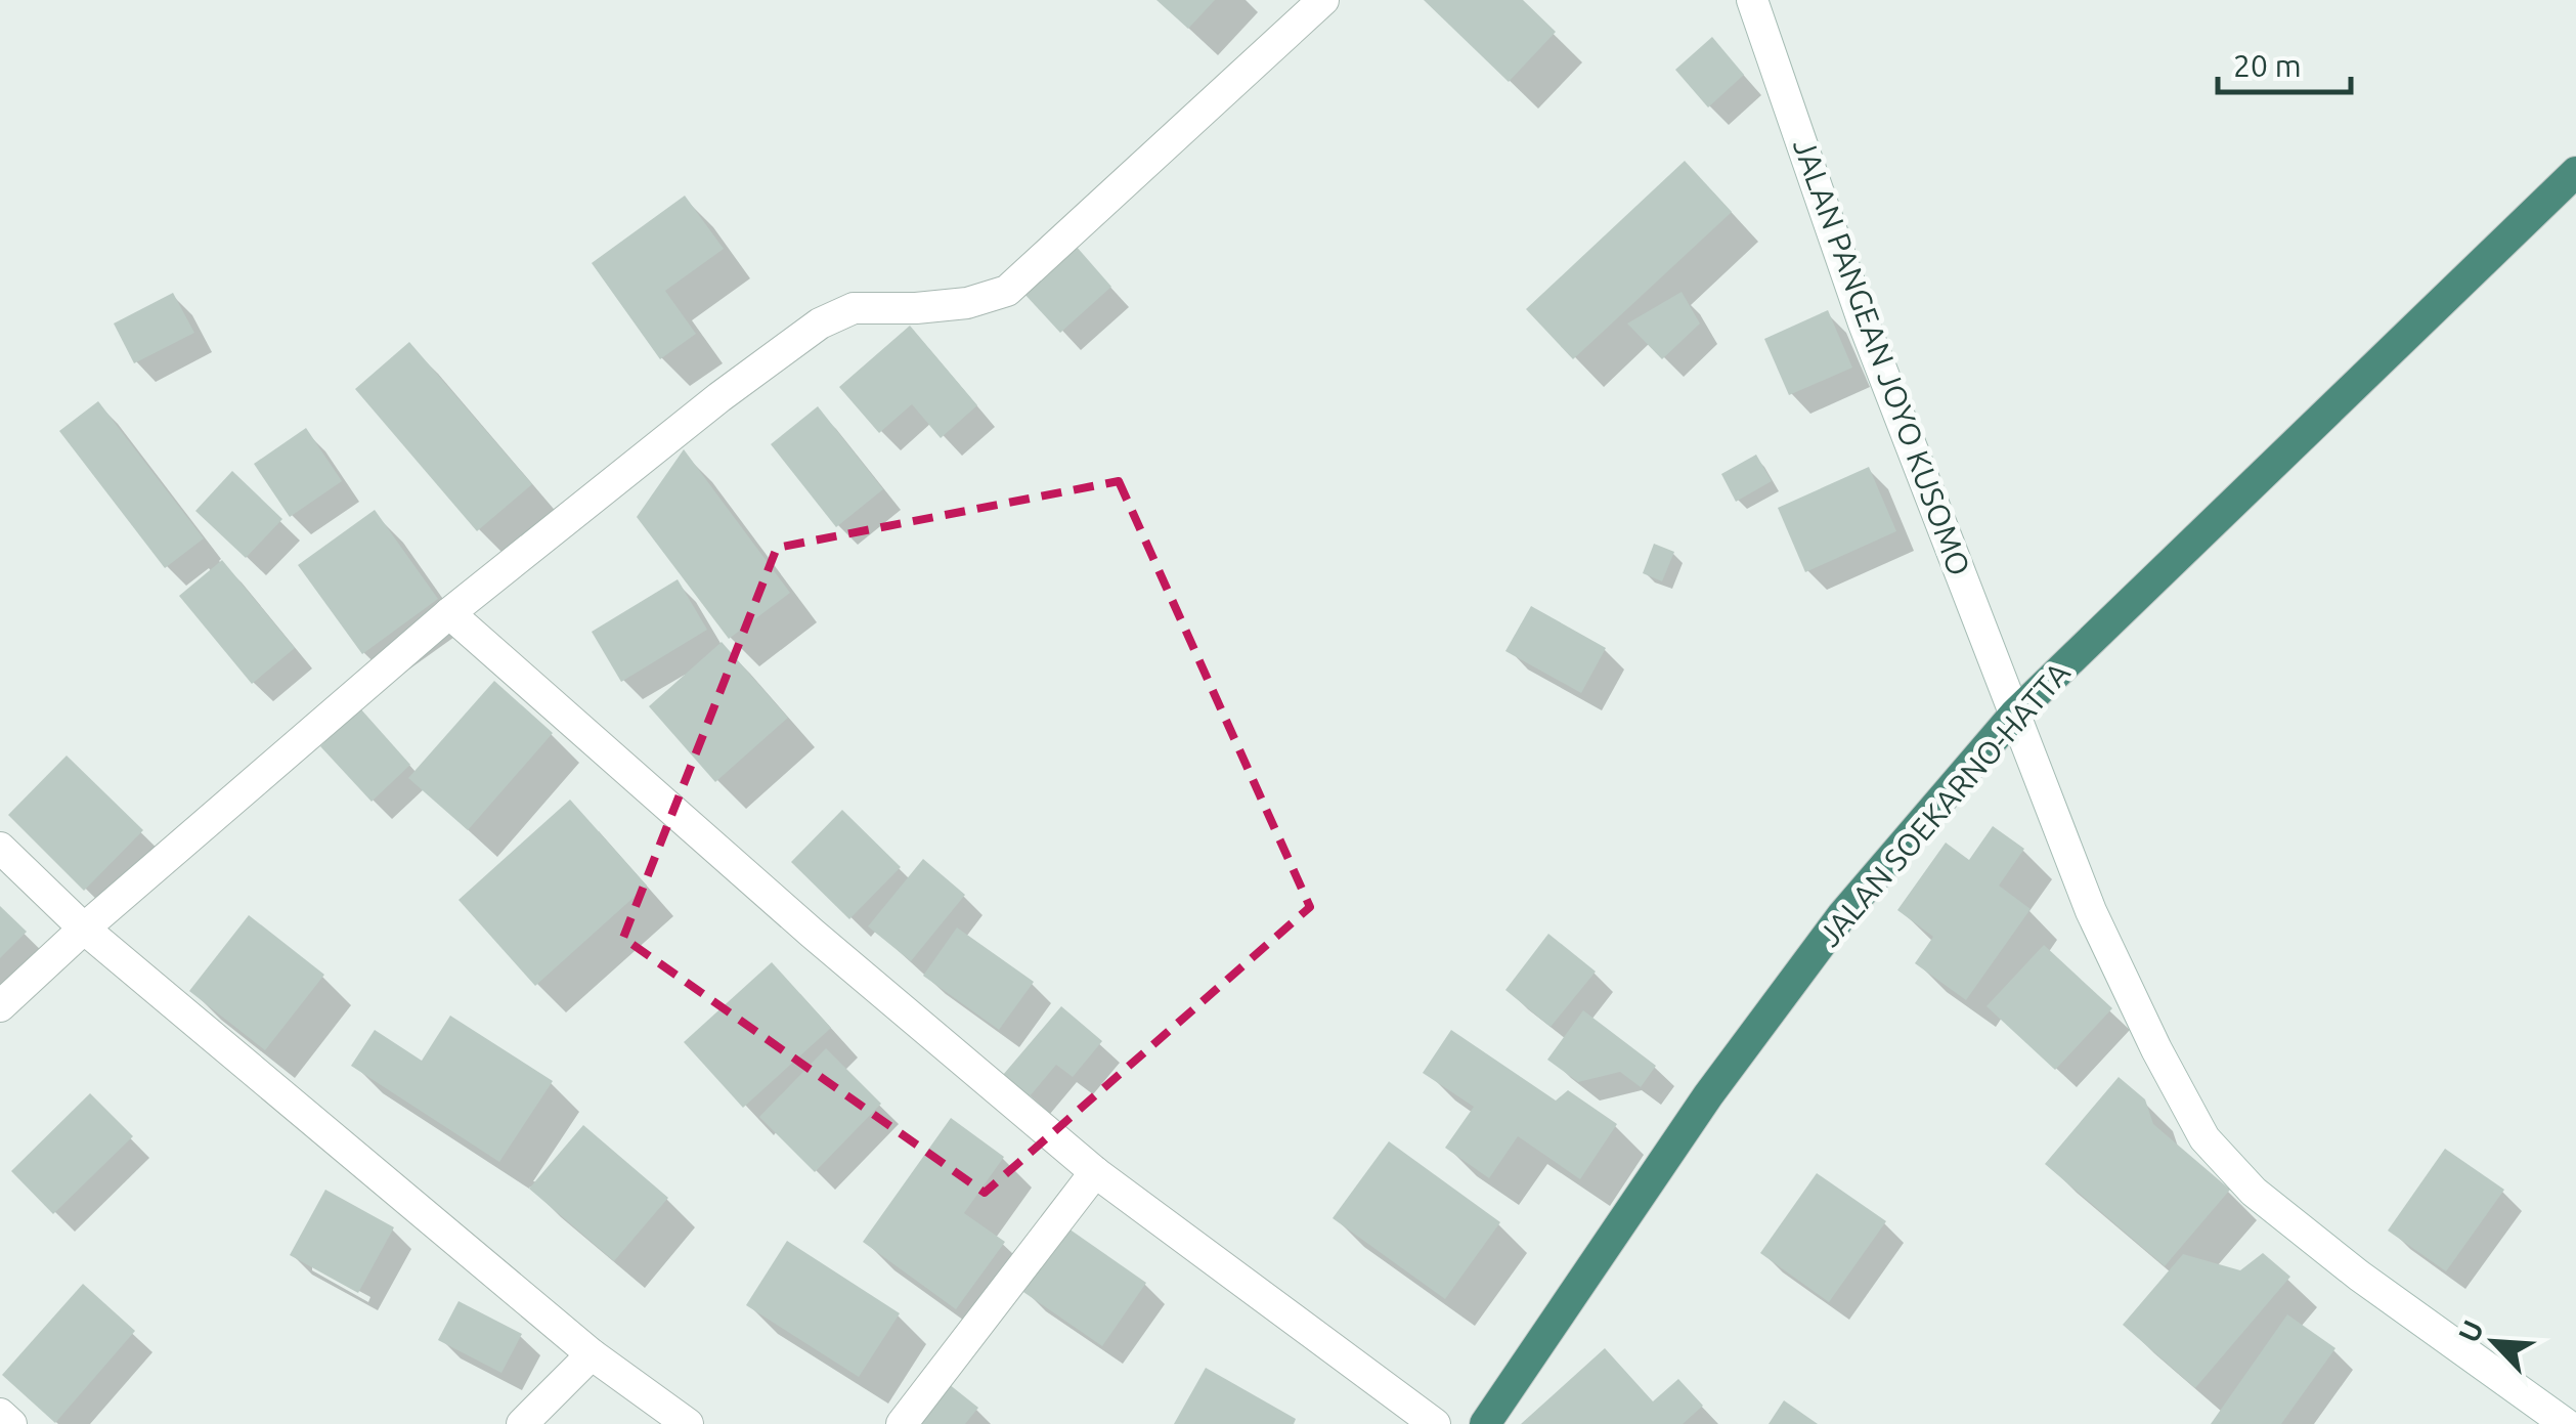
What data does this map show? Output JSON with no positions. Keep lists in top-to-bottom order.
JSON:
{
  "streets": {
    "highway": ["JALAN SOEKARNO-HATTA"],
    "street": ["JALAN PANGEAN JOYO KUSOMO"]
  },
  "crossings": [
    ["JALAN PANGEAN JOYO KUSOMO", "JALAN SOEKARNO-HATTA"]
  ],
  "scale_bar": "20 m",
  "north": "top left"
}
